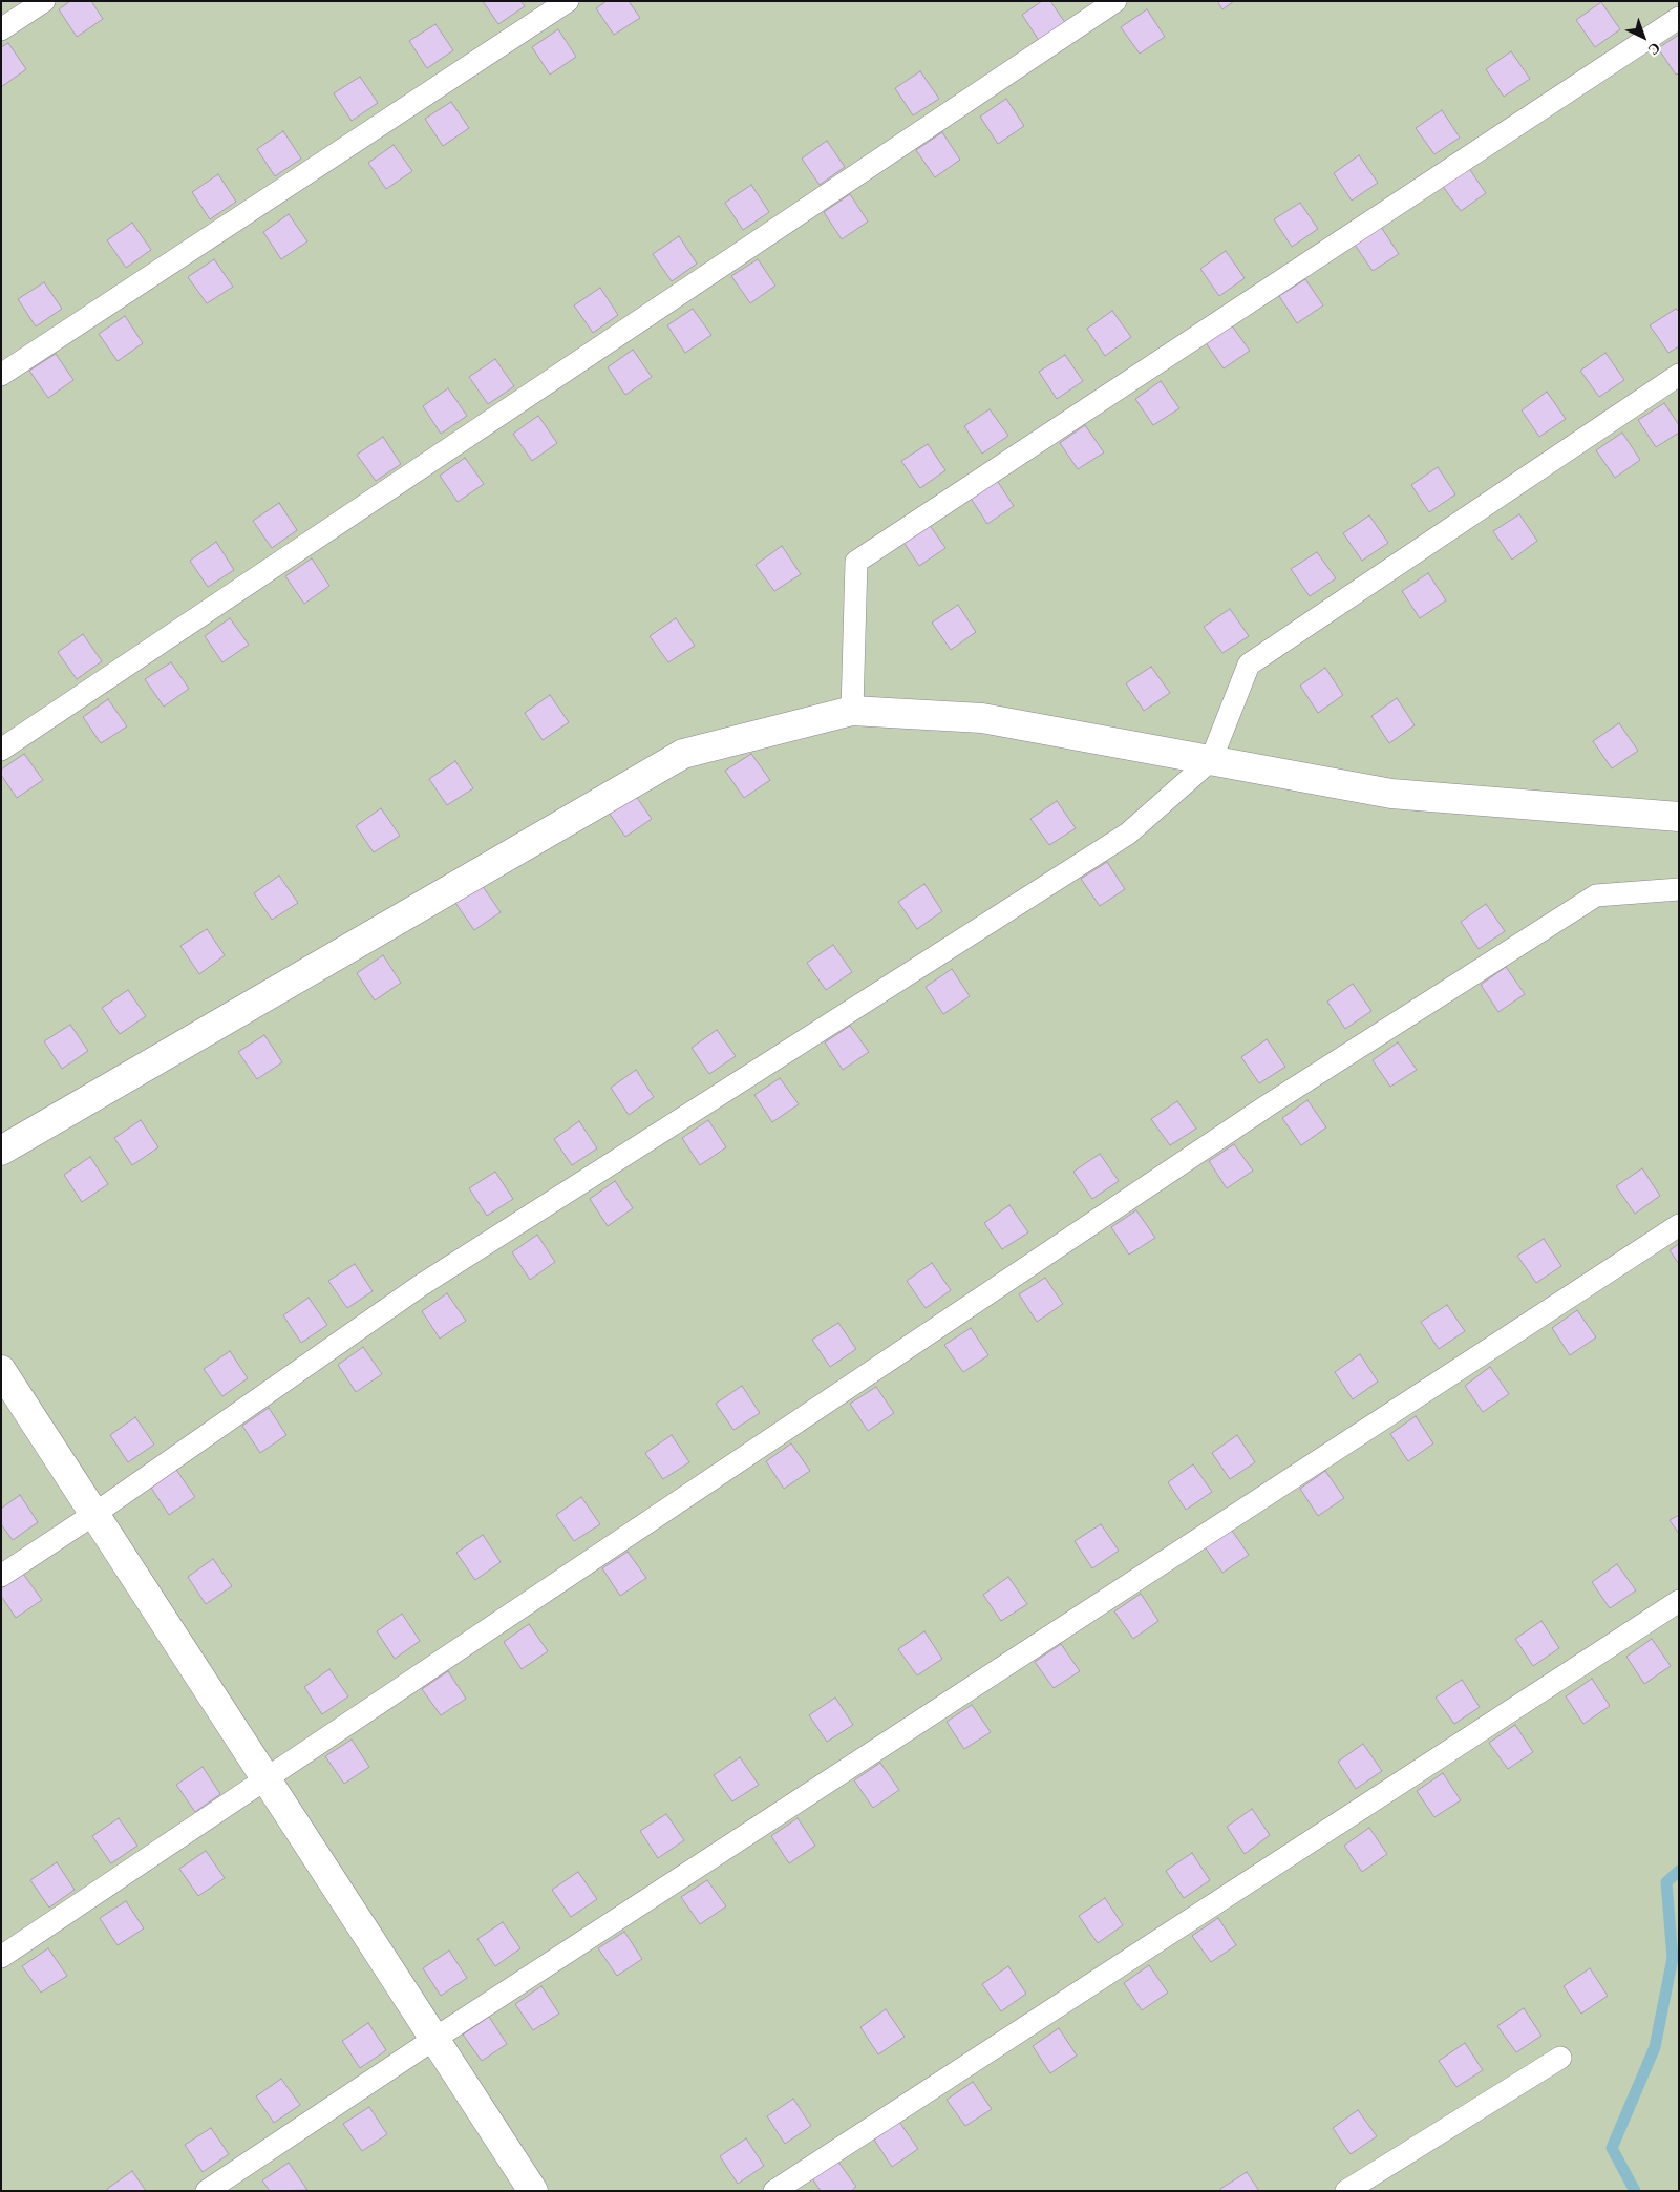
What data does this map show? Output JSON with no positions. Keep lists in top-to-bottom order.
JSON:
{
  "north": "bottom right"
}
